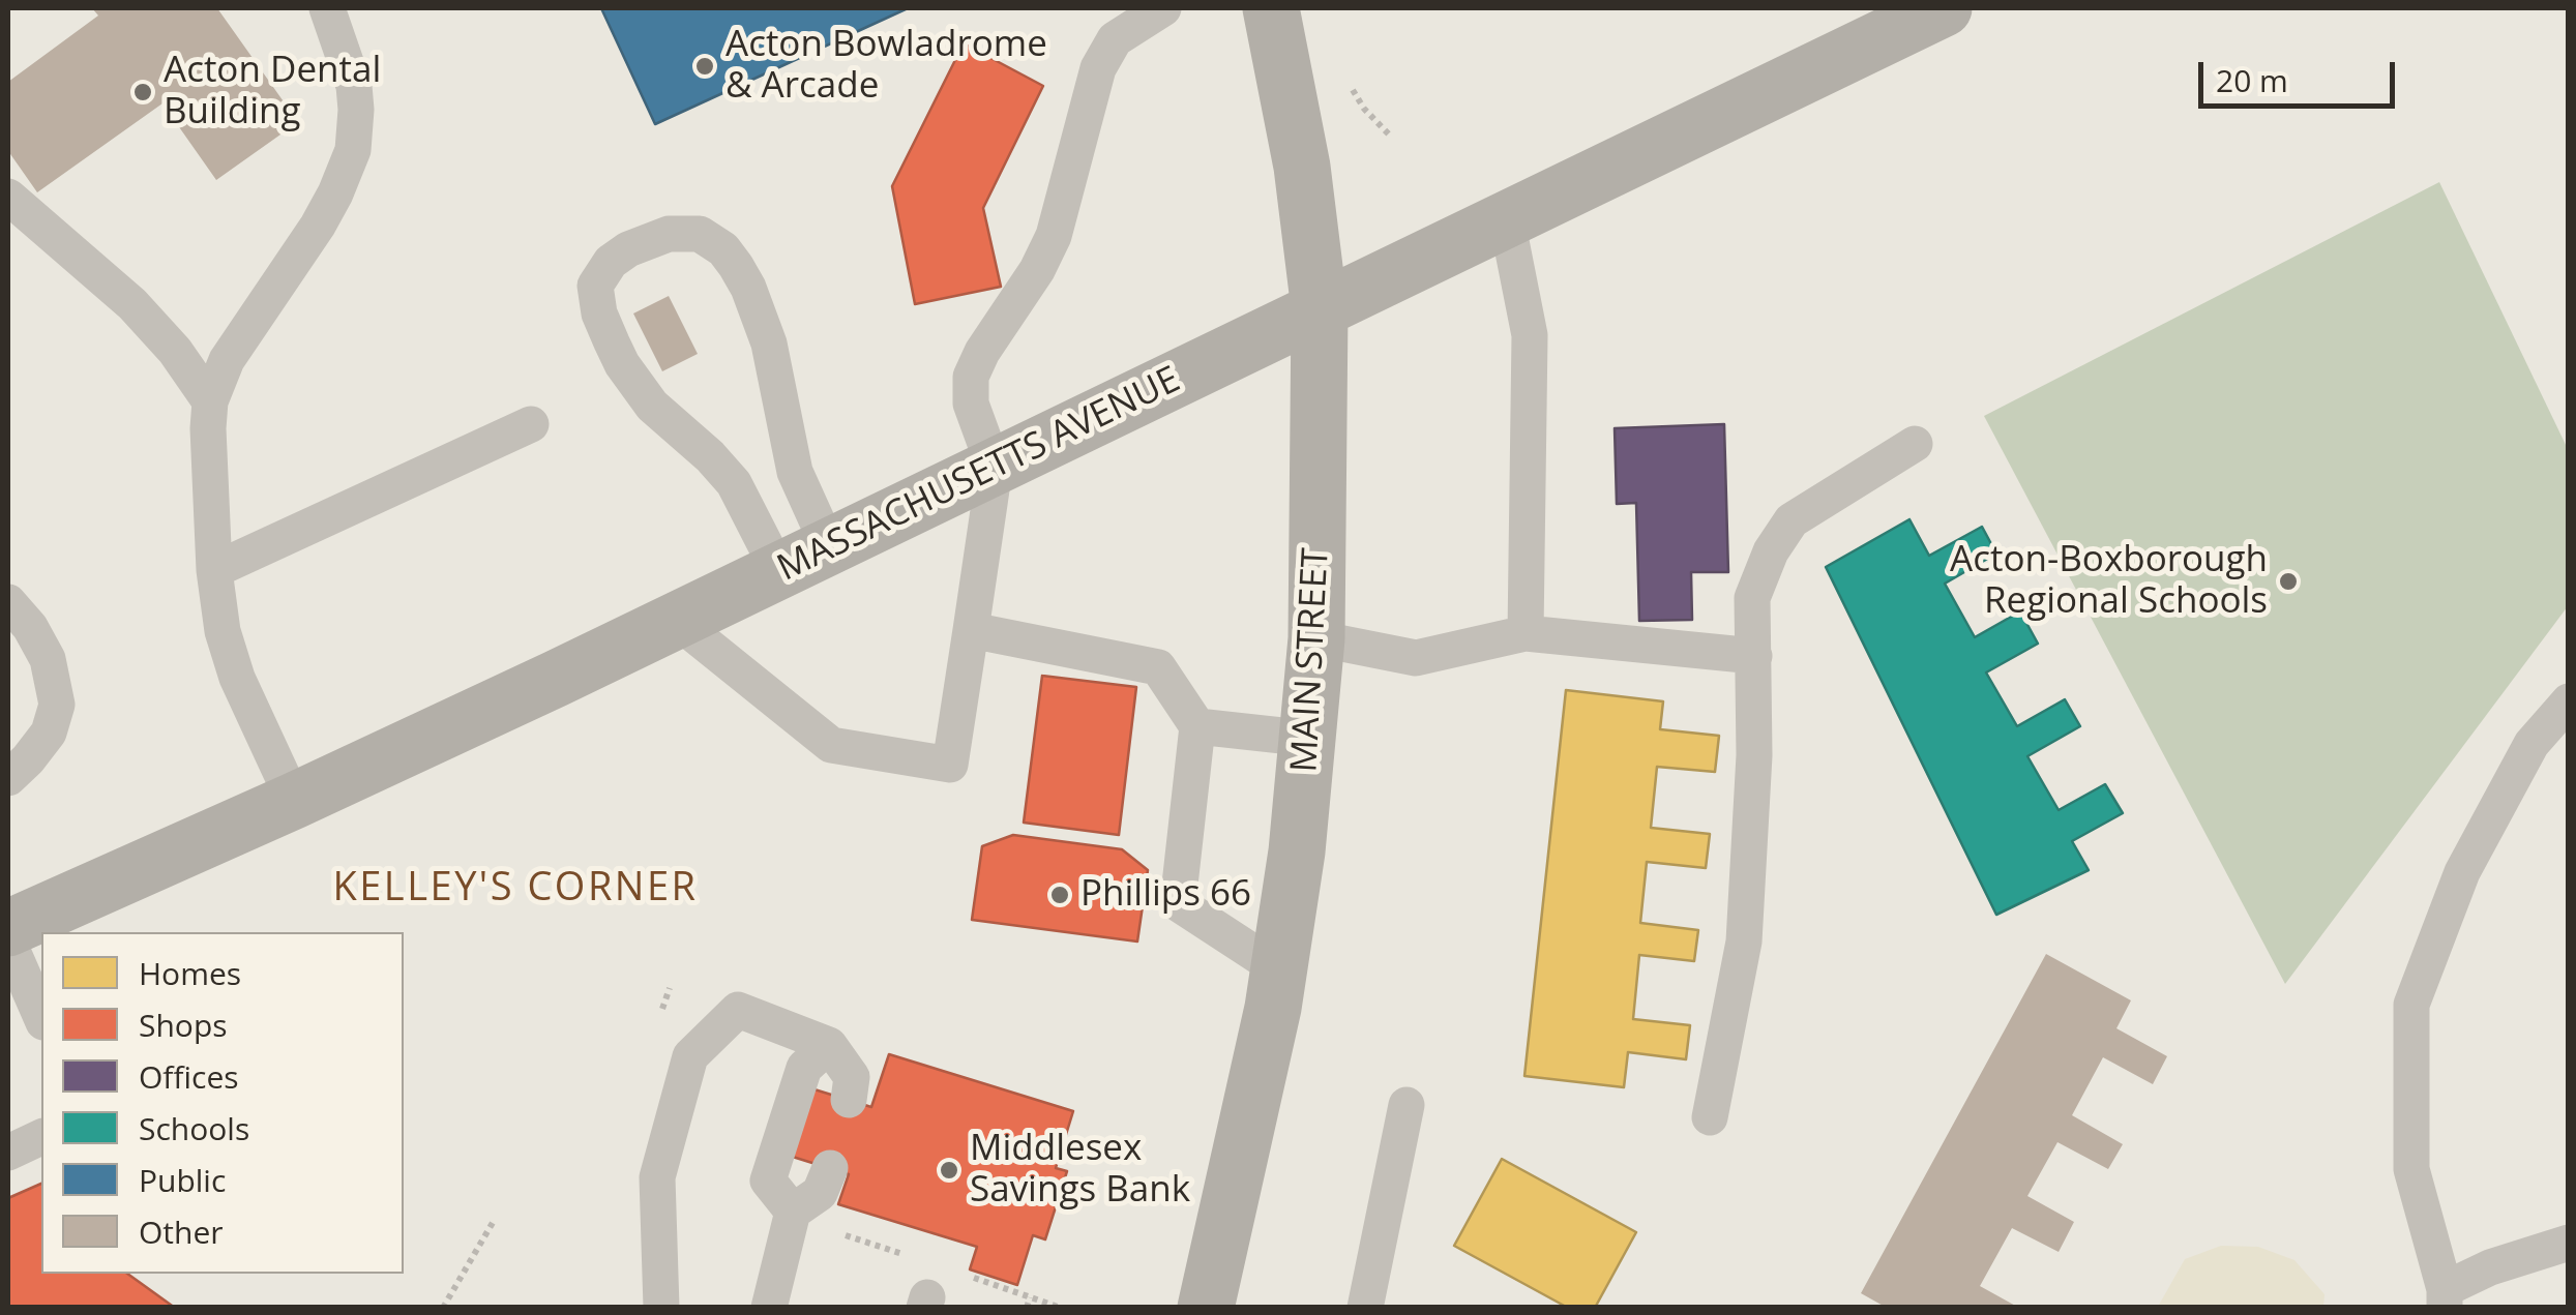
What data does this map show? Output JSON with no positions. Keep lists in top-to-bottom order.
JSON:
{
  "streets": {
    "main road": ["MASSACHUSETTS AVENUE", "MAIN STREET"]
  },
  "crossings": [
    ["MASSACHUSETTS AVENUE", "MAIN STREET"]
  ],
  "districts": ["KELLEY'S CORNER"],
  "places": [
    "Acton Bowladrome & Arcade",
    "Acton Dental Building",
    "Acton-Boxborough Regional Schools",
    "Phillips 66",
    "Middlesex Savings Bank"
  ],
  "legend": [
    "Homes",
    "Shops",
    "Offices",
    "Schools",
    "Public",
    "Other"
  ],
  "scale_bar": "20 m"
}
